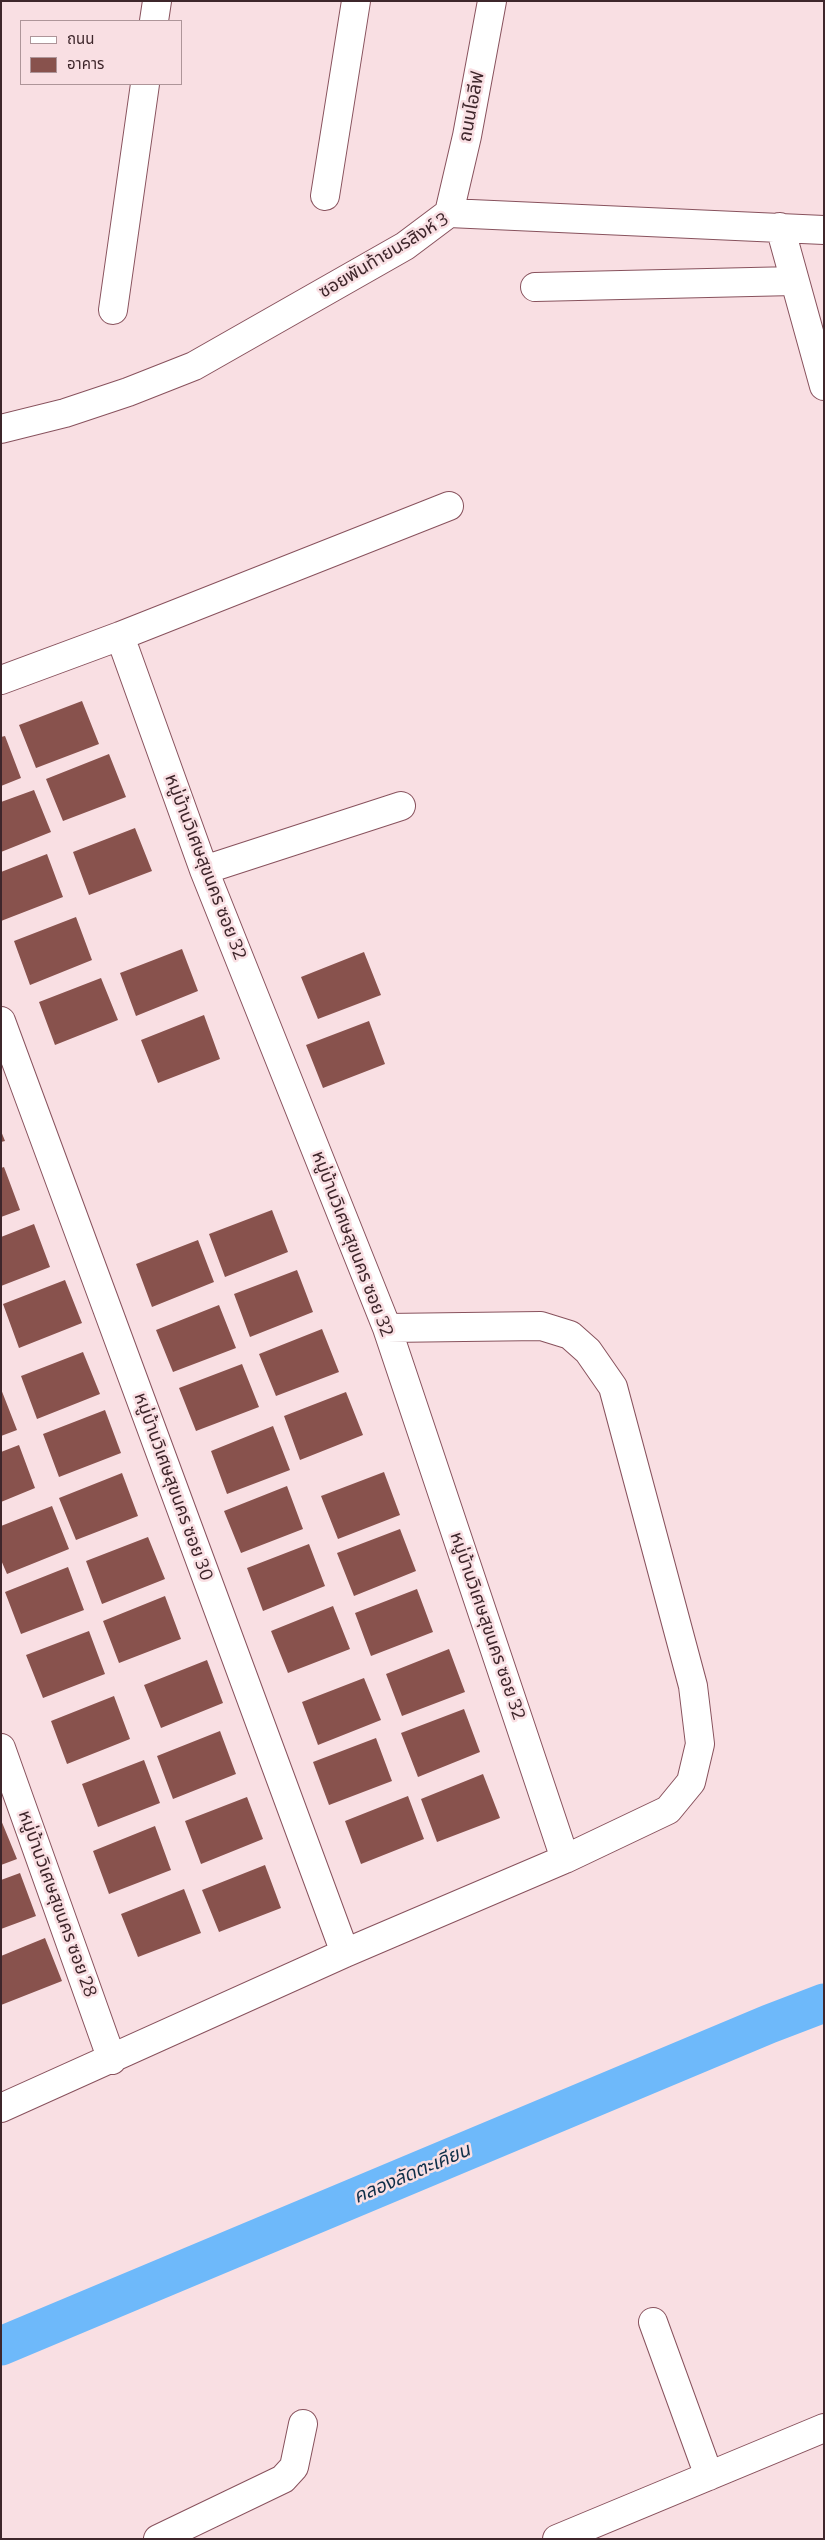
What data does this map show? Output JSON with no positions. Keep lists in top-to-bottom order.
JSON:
{
  "streets": {
    "street": [
      "ถนนไอลีฟ",
      "ซอยพันท้ายนรสิงห์ 3",
      "หมู่บ้านวิเศษสุขนคร ซอย 32",
      "หมู่บ้านวิเศษสุขนคร ซอย 30",
      "หมู่บ้านวิเศษสุขนคร ซอย 28"
    ]
  },
  "crossings": [
    ["ถนนไอลีฟ", "ซอยพันท้ายนรสิงห์ 3"]
  ],
  "water": ["คลองลัดตะเคียน"],
  "legend": ["ถนน", "อาคาร"]
}
